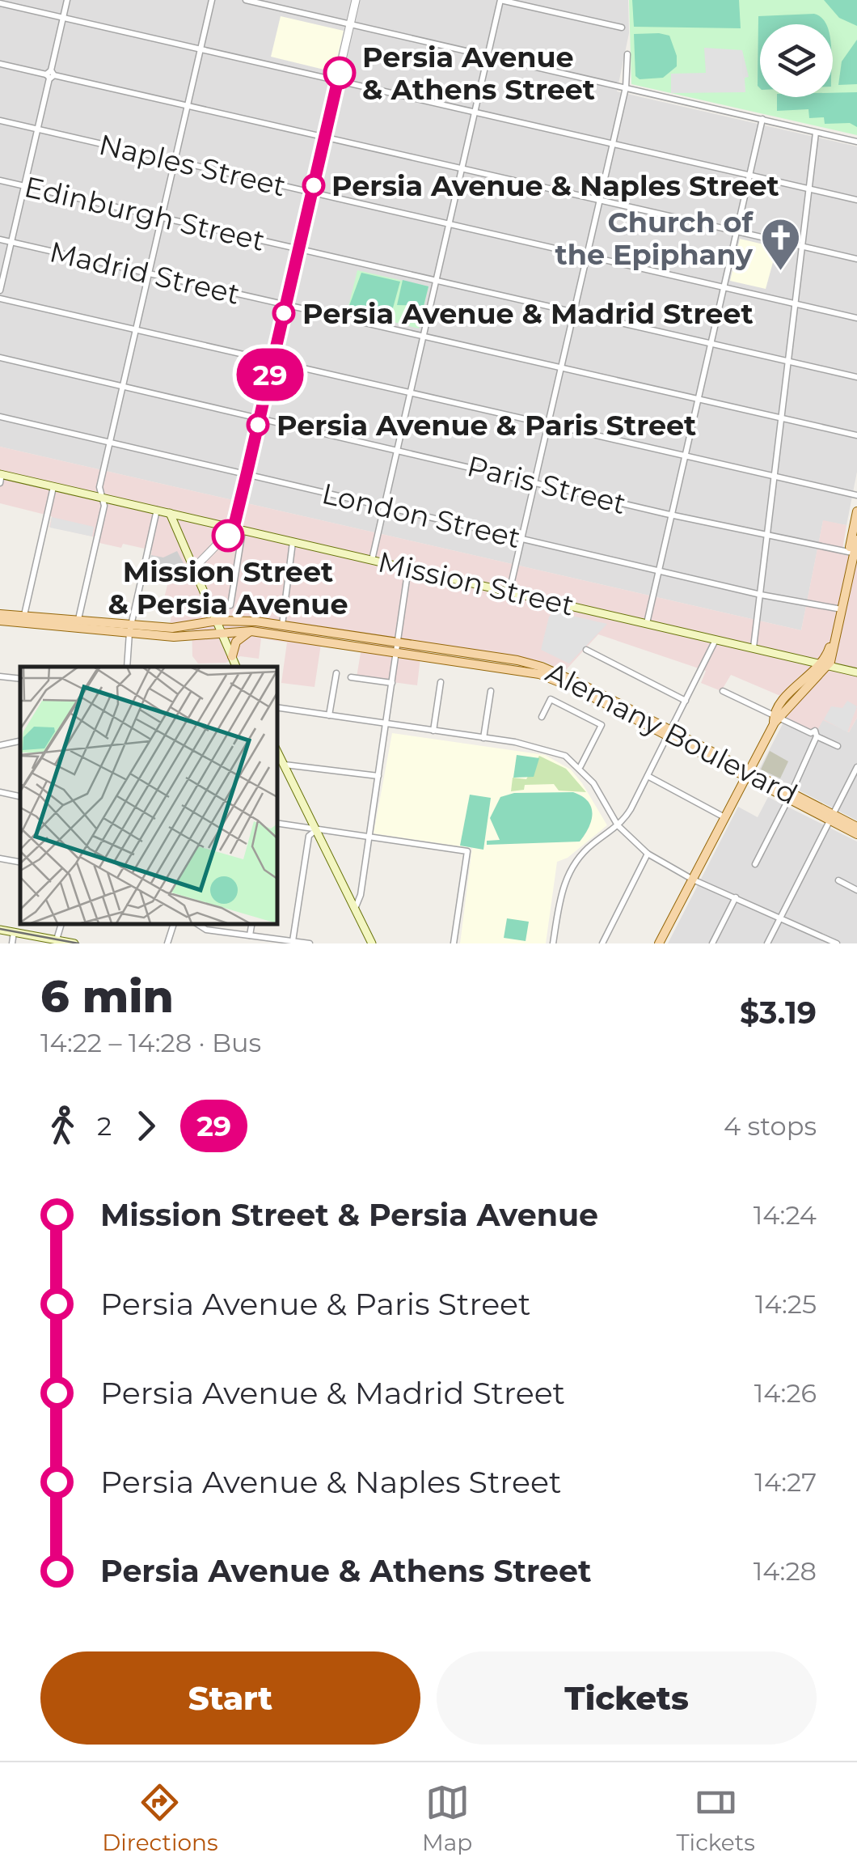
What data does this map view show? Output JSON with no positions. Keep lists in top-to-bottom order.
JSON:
{
  "streets": {
    "main road": ["Mission Street", "Alemany Boulevard"],
    "street": [
      "Naples Street",
      "Edinburgh Street",
      "Madrid Street",
      "Paris Street",
      "London Street"
    ]
  },
  "places": {
    "other": [
      "Persia Avenue & Athens Street",
      "Persia Avenue & Naples Street",
      "Persia Avenue & Madrid Street",
      "Persia Avenue & Paris Street",
      "Mission Street & Persia Avenue"
    ],
    "church": ["Church of the Epiphany"]
  },
  "lines": ["bus line 29"],
  "page": {
    "on_map": "29",
    "heading": ["6 min", "14:22 – 14:28 · Bus", "$3.19"],
    "legs": ["2", "29", "4 stops"],
    "list": [
      {
        "name": "Mission Street & Persia Avenue",
        "value": "14:24"
      },
      {
        "name": "Persia Avenue & Paris Street",
        "value": "14:25"
      },
      {
        "name": "Persia Avenue & Madrid Street",
        "value": "14:26"
      },
      {
        "name": "Persia Avenue & Naples Street",
        "value": "14:27"
      },
      {
        "name": "Persia Avenue & Athens Street",
        "value": "14:28"
      }
    ],
    "buttons": ["Start", "Tickets"],
    "tabs": ["Directions", "Map", "Tickets"]
  }
}
